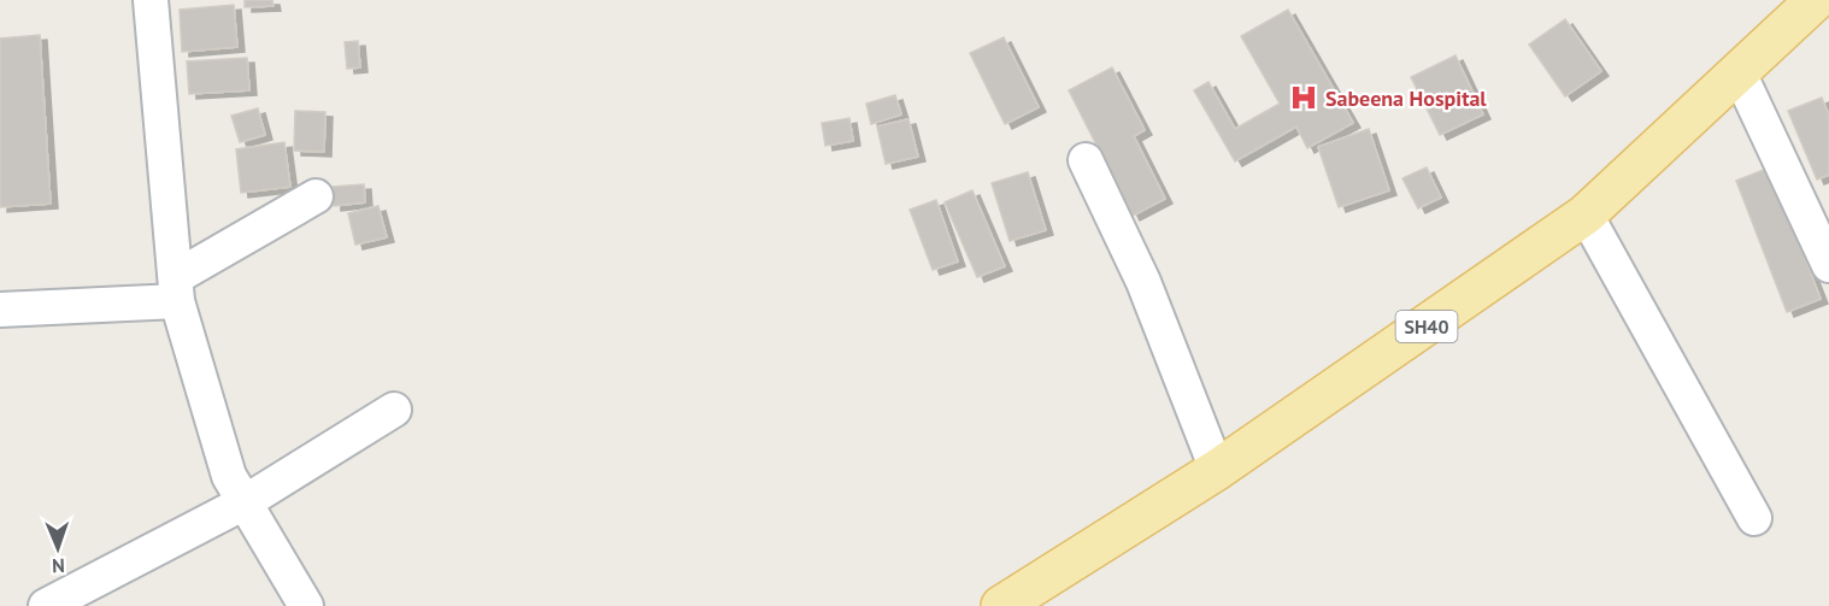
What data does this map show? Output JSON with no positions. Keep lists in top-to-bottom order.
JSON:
{
  "streets": {
    "main road": ["SH40"]
  },
  "places": {
    "hospital": ["Sabeena Hospital"]
  },
  "north": "bottom"
}
